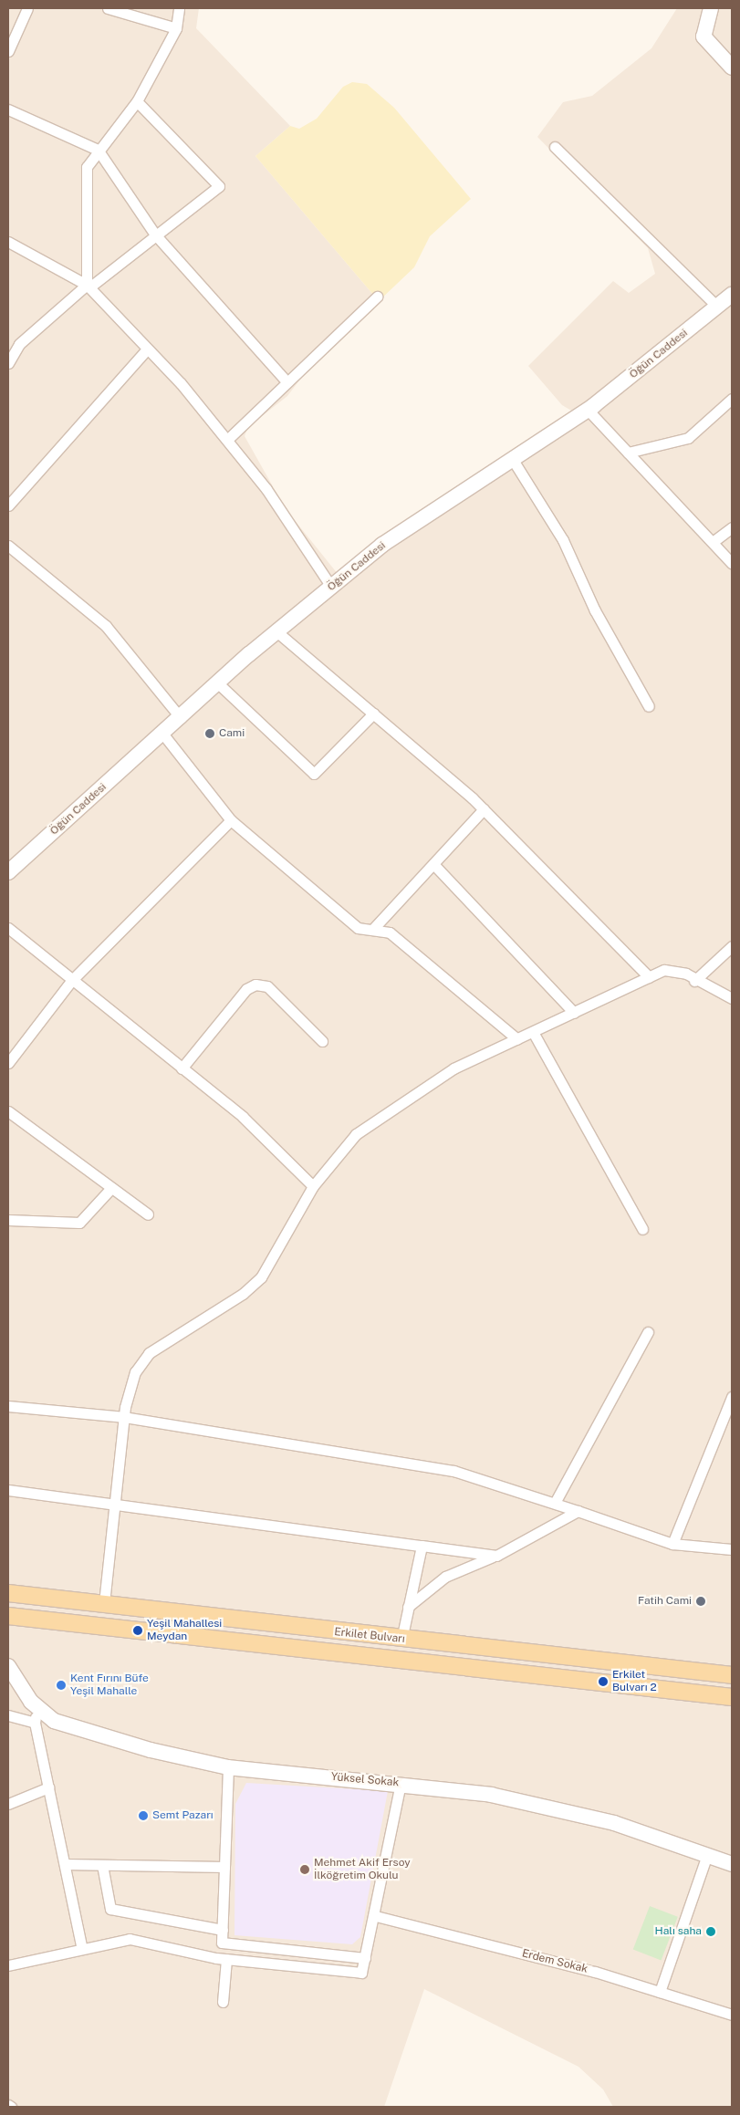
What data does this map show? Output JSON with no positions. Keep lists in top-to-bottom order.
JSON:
{
  "streets": {
    "main road": ["Erkilet Bulvarı"],
    "street": ["Öğün Caddesi", "Yüksel Sokak", "Erdem Sokak"]
  },
  "places": [
    "Cami",
    "Fatih Cami",
    "Yeşil Mahallesi Meydan",
    "Erkilet Bulvarı 2",
    "Kent Fırını Büfe Yeşil Mahalle",
    "Semt Pazarı",
    "Mehmet Akif Ersoy İlköğretim Okulu",
    "Halı saha"
  ]
}
